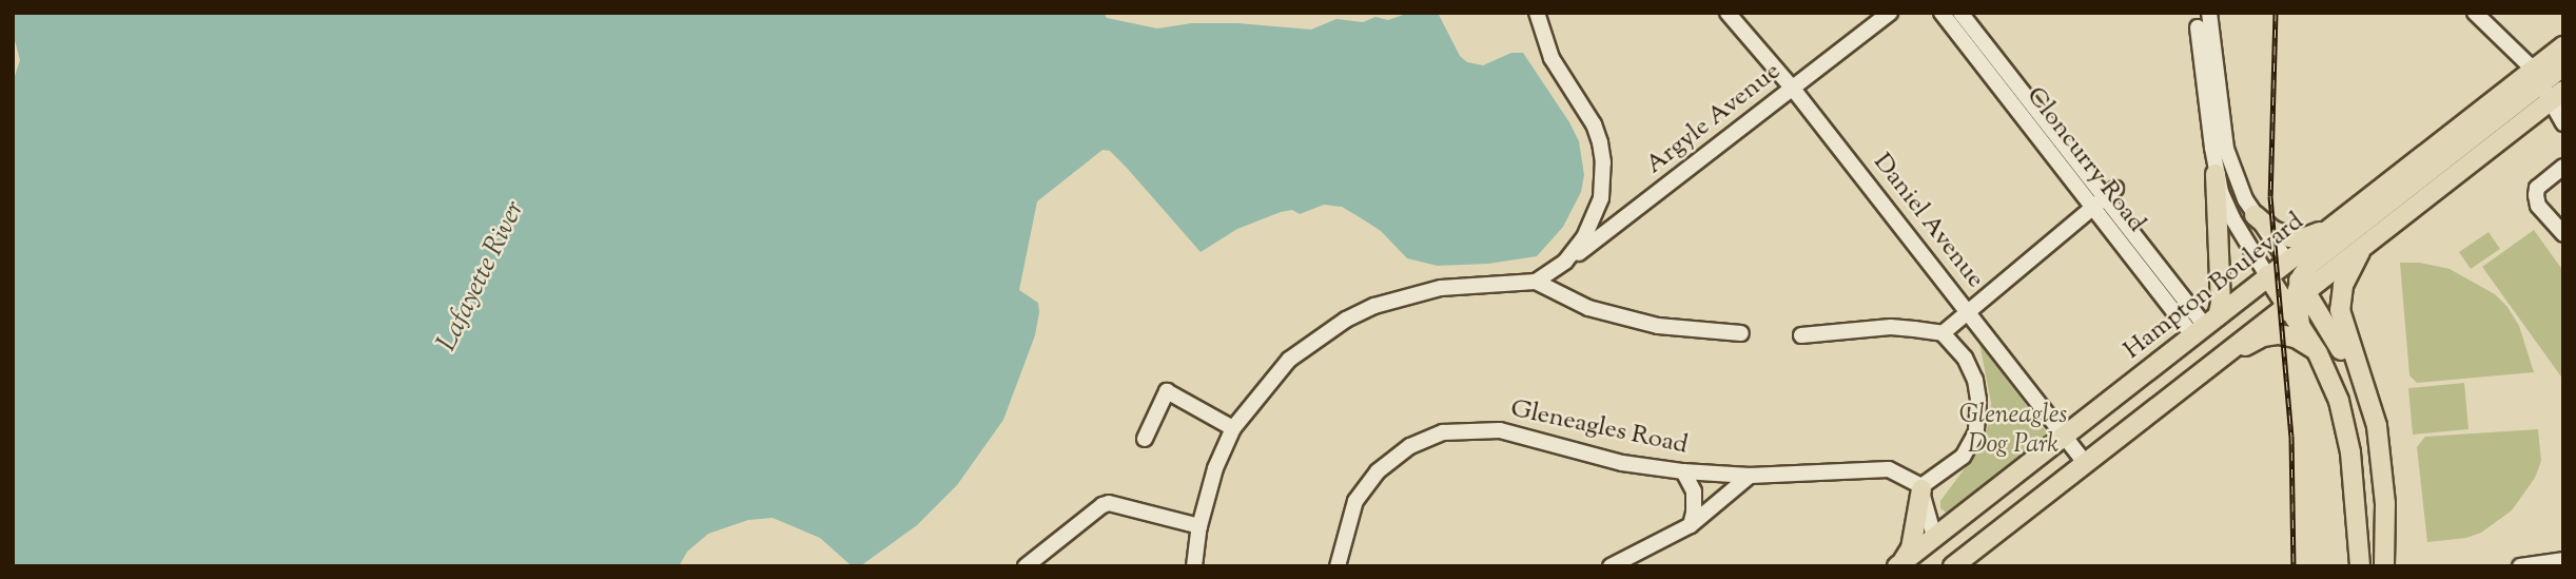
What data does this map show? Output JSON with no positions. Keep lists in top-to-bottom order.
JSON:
{
  "streets": {
    "main road": ["Hampton Boulevard"],
    "street": [
      "Argyle Avenue",
      "Cloncurry Road",
      "Daniel Avenue",
      "Gleneagles Road"
    ]
  },
  "crossings": [
    ["Argyle Avenue", "Daniel Avenue"],
    ["Cloncurry Road", "Hampton Boulevard"],
    ["Daniel Avenue", "Hampton Boulevard"]
  ],
  "water": ["Lafayette River"],
  "parks": ["Gleneagles Dog Park"]
}
